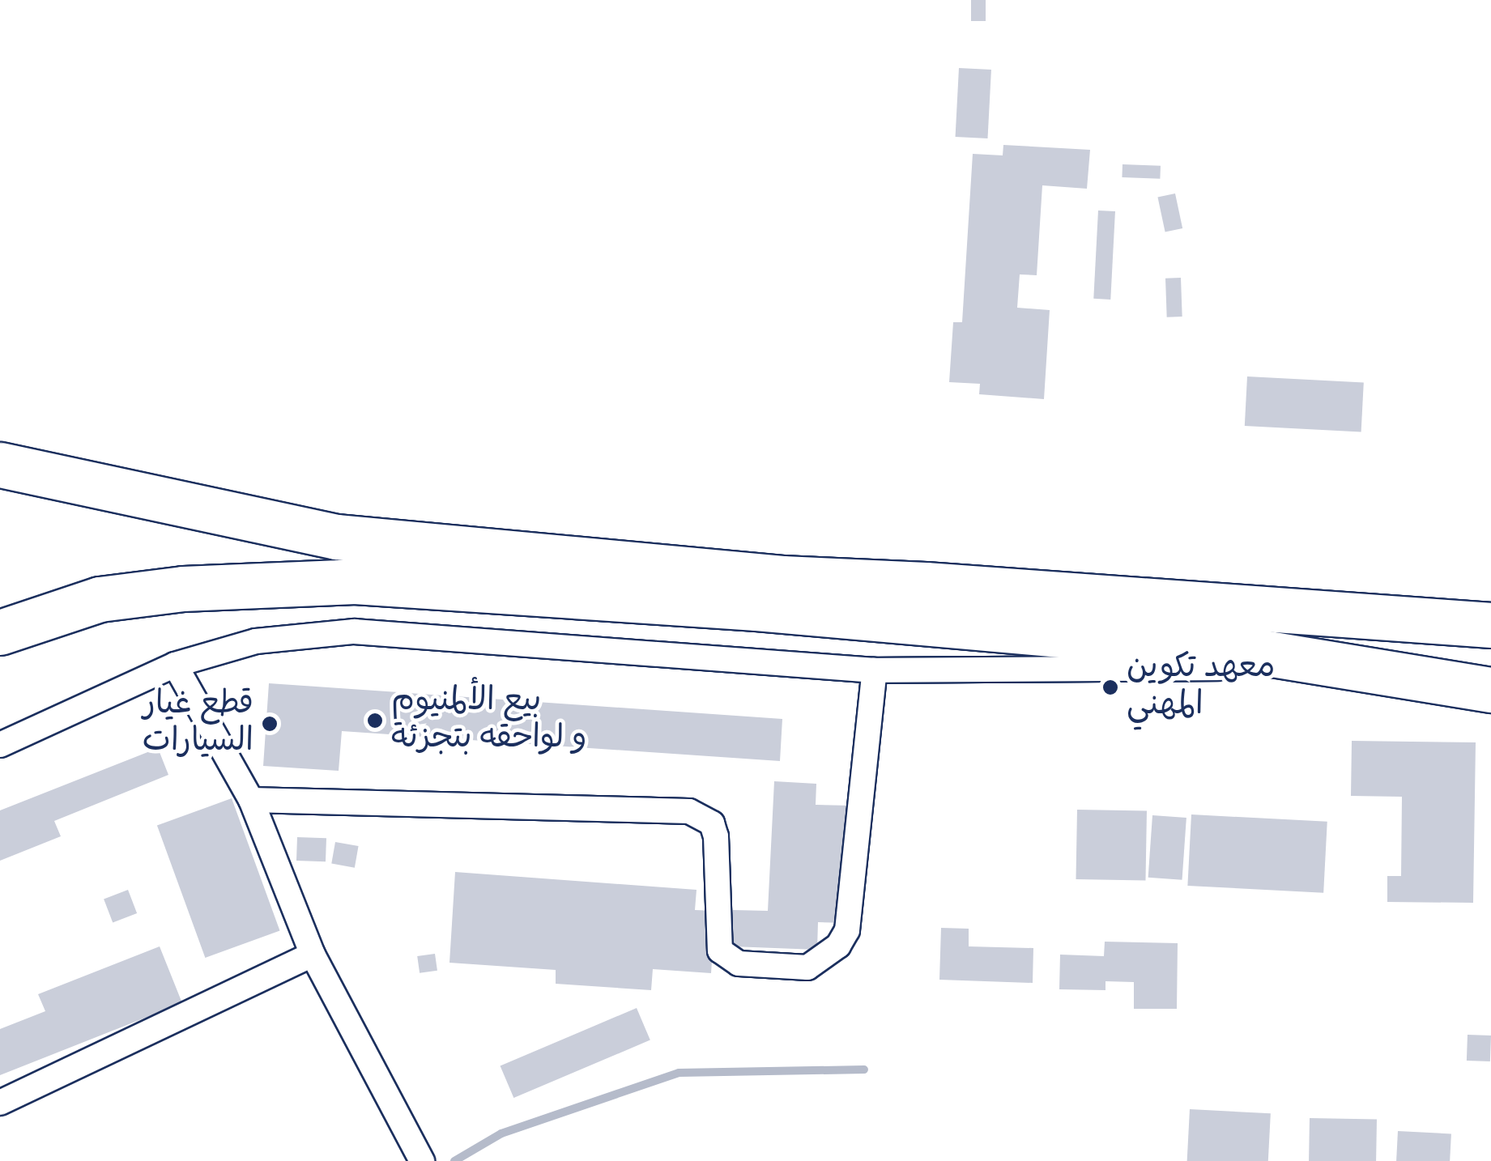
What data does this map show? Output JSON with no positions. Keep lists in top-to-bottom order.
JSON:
{
  "places": ["معهد تكوين المهني", "بيع الألمنيوم و لواحقه بتجزئة", "قطع غيار السيارات"]
}
